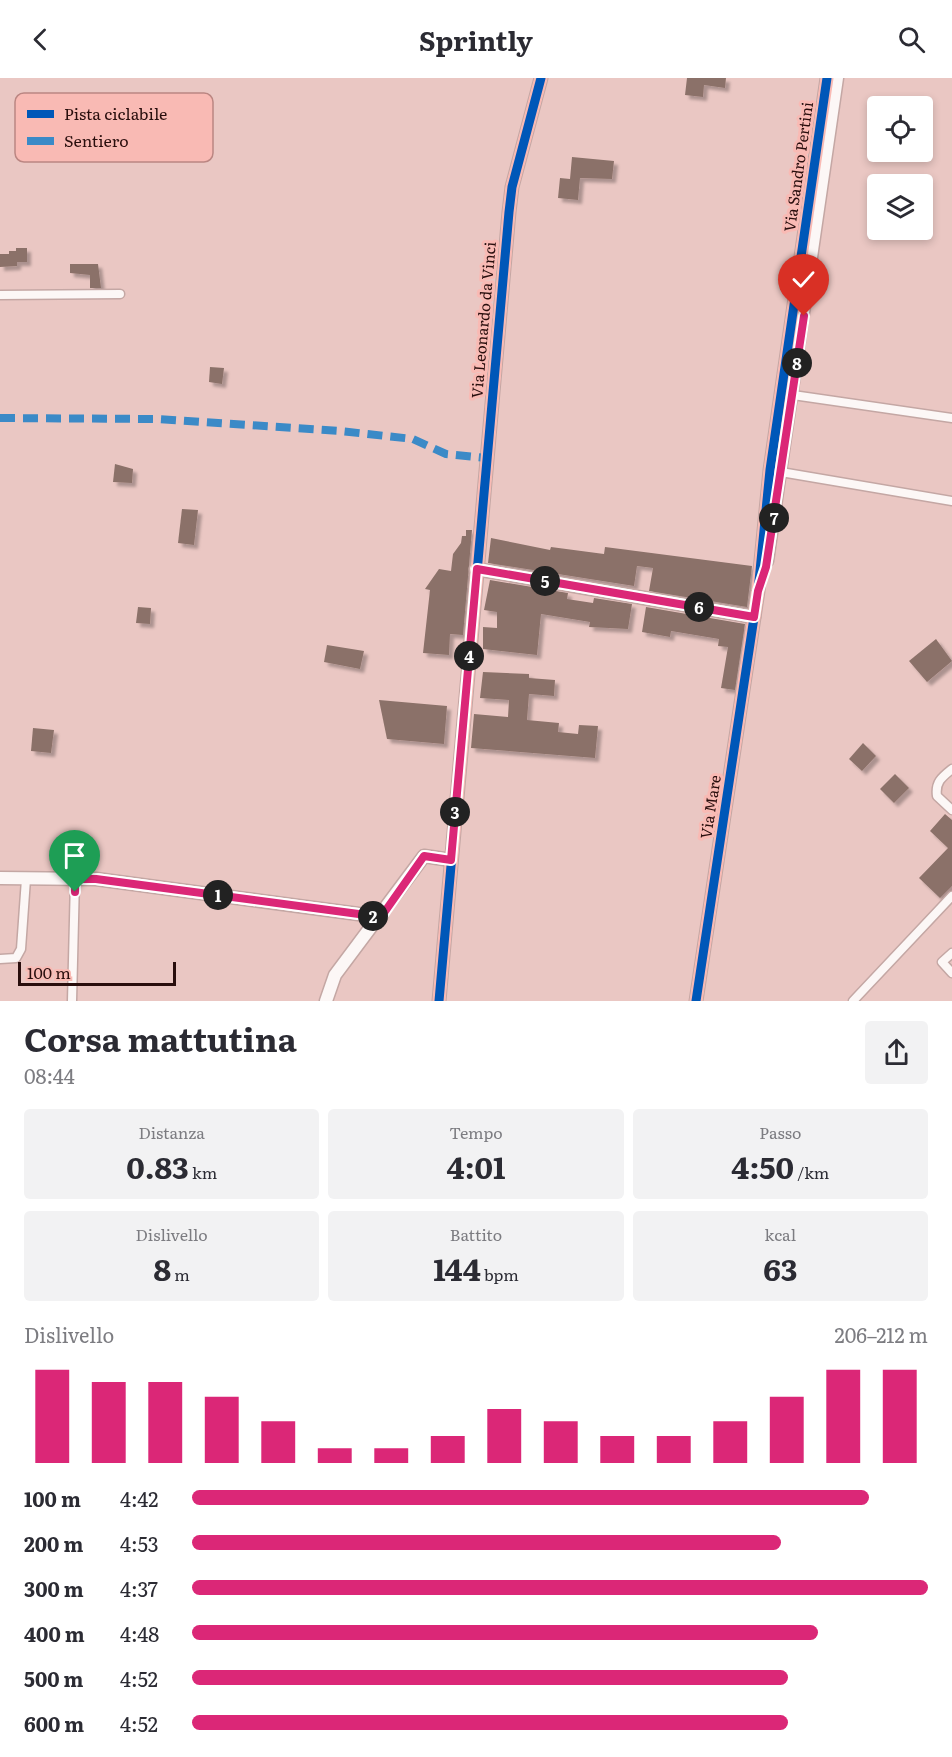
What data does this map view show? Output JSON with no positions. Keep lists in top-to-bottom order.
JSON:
{
  "streets": {
    "street": ["Via Sandro Pertini", "Via Leonardo da Vinci", "Via Mare"]
  },
  "crossings": [
    ["Via Sandro Pertini", "Via Mare"]
  ],
  "legend": ["Pista ciclabile", "Sentiero"],
  "scale_bar": "100 m",
  "page": {
    "header": "Sprintly",
    "pins": [
      "8",
      "7",
      "5",
      "6",
      "4",
      "3",
      "1",
      "2"
    ],
    "scale": "100 m",
    "heading": ["Corsa mattutina", "08:44"],
    "stats": [
      ["Distanza", "0.83 km"],
      ["Tempo", "4:01"],
      ["Passo", "4:50 /km"],
      ["Dislivello", "8 m"],
      ["Battito", "144 bpm"],
      ["kcal", "63"]
    ],
    "chart": ["Dislivello", "206–212 m"],
    "list": [
      {
        "name": "100 m",
        "note": "4:42"
      },
      {
        "name": "200 m",
        "note": "4:53"
      },
      {
        "name": "300 m",
        "note": "4:37"
      },
      {
        "name": "400 m",
        "note": "4:48"
      },
      {
        "name": "500 m",
        "note": "4:52"
      },
      {
        "name": "600 m",
        "note": "4:52"
      }
    ]
  }
}
